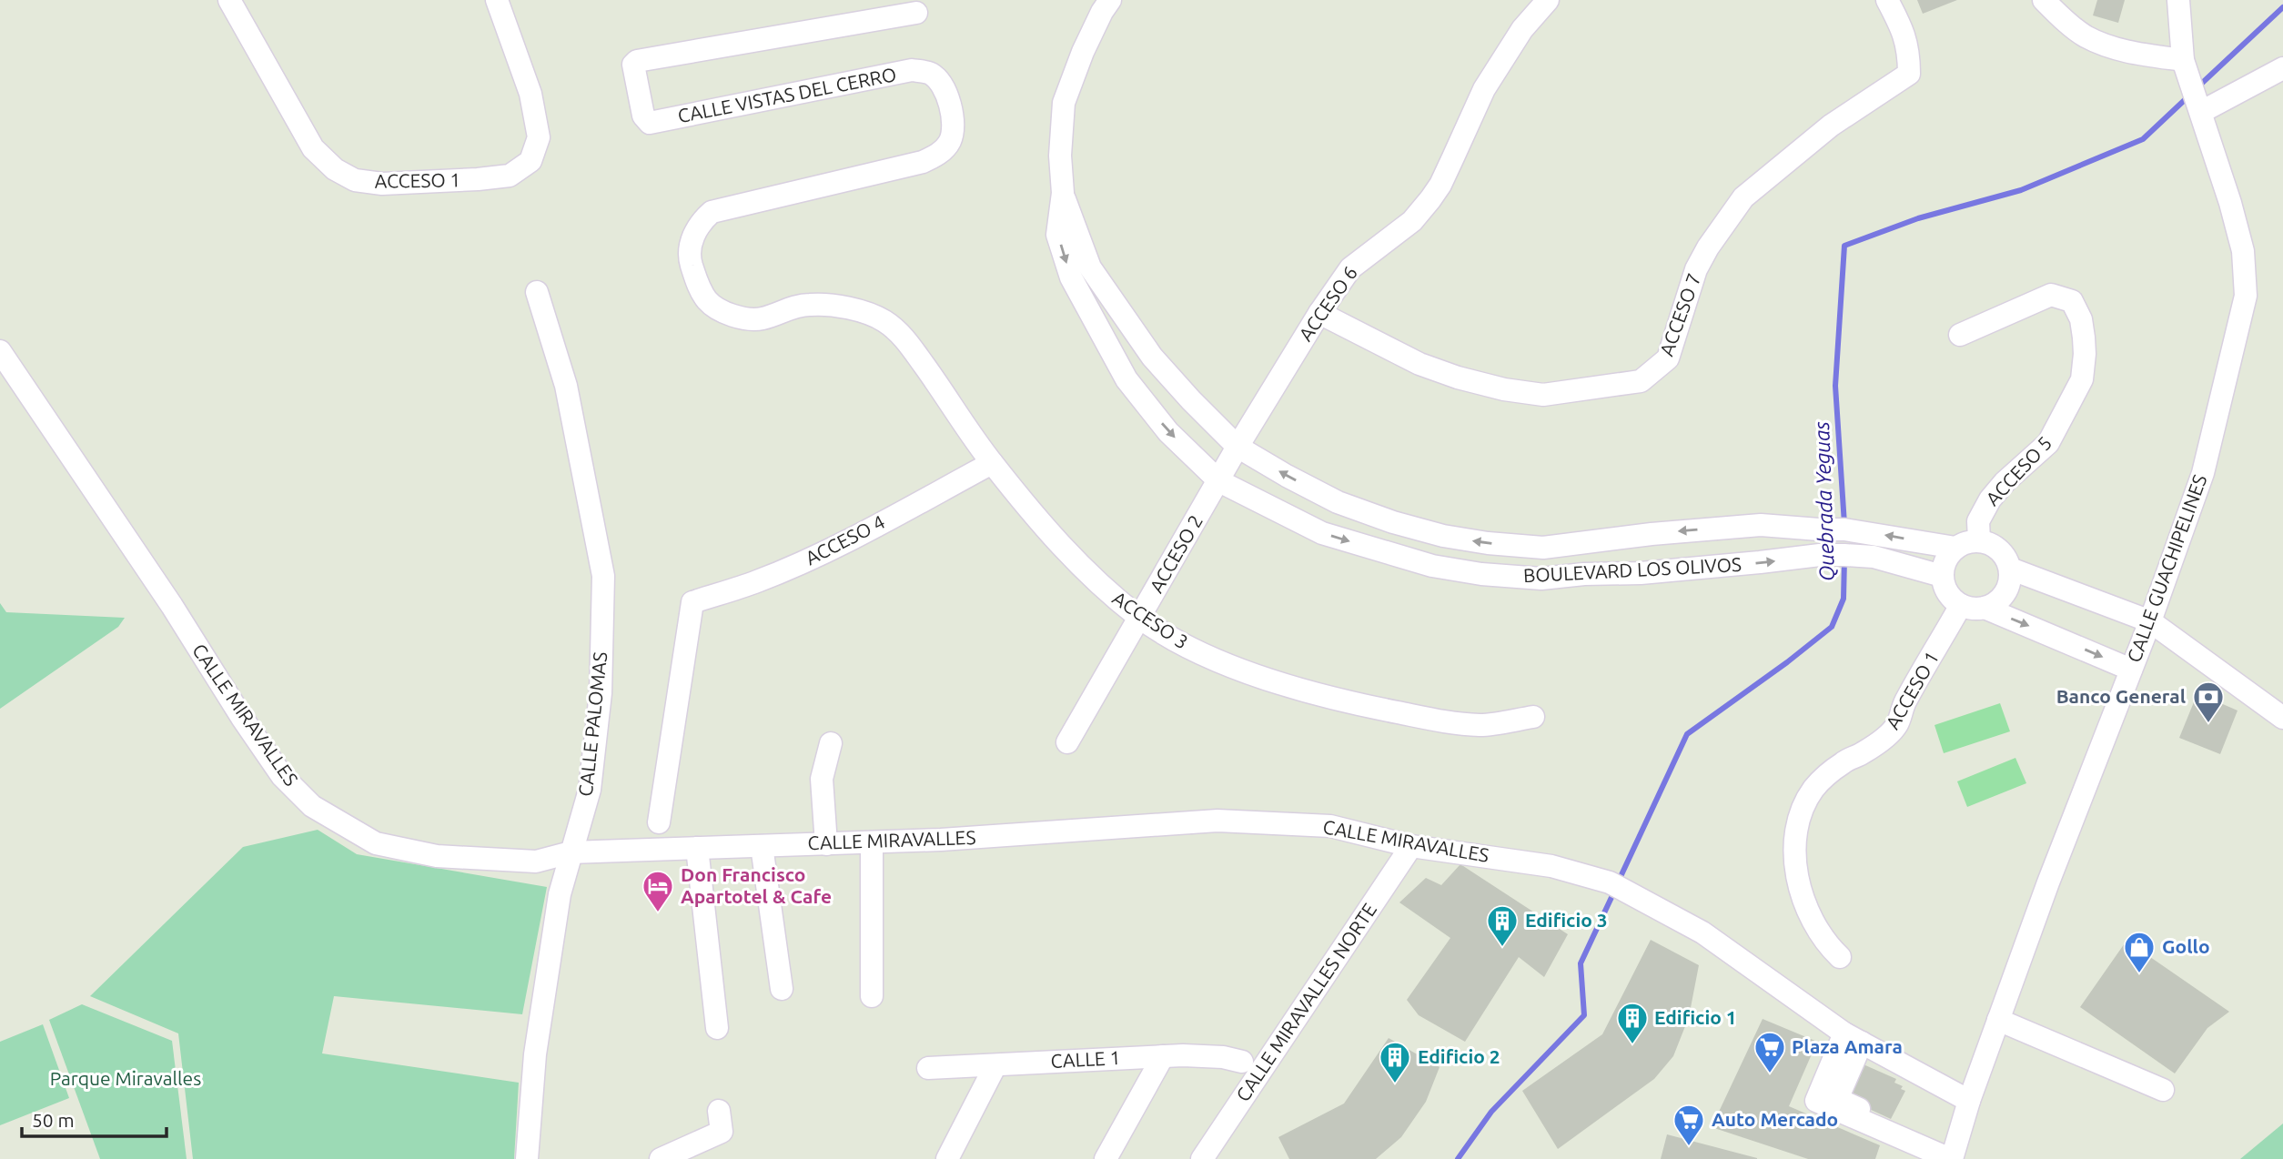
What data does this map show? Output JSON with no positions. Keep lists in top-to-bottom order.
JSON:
{
  "streets": {
    "street": [
      "CALLE VISTAS DEL CERRO",
      "ACCESO 1",
      "ACCESO 6",
      "ACCESO 7",
      "ACCESO 5",
      "ACCESO 4",
      "ACCESO 2",
      "CALLE GUACHIPELINES",
      "BOULEVARD LOS OLIVOS",
      "ACCESO 3",
      "CALLE MIRAVALLES",
      "CALLE PALOMAS",
      "CALLE MIRAVALLES NORTE",
      "CALLE 1"
    ]
  },
  "crossings": [
    ["CALLE VISTAS DEL CERRO", "ACCESO 3"],
    ["ACCESO 1", "ACCESO 5"],
    ["ACCESO 1", "BOULEVARD LOS OLIVOS"],
    ["ACCESO 6", "ACCESO 7"],
    ["ACCESO 6", "ACCESO 2"],
    ["ACCESO 6", "BOULEVARD LOS OLIVOS"],
    ["ACCESO 5", "BOULEVARD LOS OLIVOS"],
    ["ACCESO 4", "ACCESO 3"],
    ["ACCESO 2", "BOULEVARD LOS OLIVOS"],
    ["ACCESO 2", "ACCESO 3"],
    ["CALLE GUACHIPELINES", "CALLE MIRAVALLES"],
    ["CALLE MIRAVALLES", "CALLE PALOMAS"],
    ["CALLE MIRAVALLES", "CALLE MIRAVALLES NORTE"]
  ],
  "water": ["Quebrada Yeguas"],
  "parks": ["Parque Miravalles"],
  "places": {
    "bank": ["Banco General"],
    "hotel": ["Don Francisco Apartotel & Cafe"],
    "building": ["Edificio 3", "Edificio 1", "Edificio 2"],
    "shop": ["Gollo"],
    "supermarket": ["Plaza Amara", "Auto Mercado"]
  },
  "scale_bar": "50 m"
}
